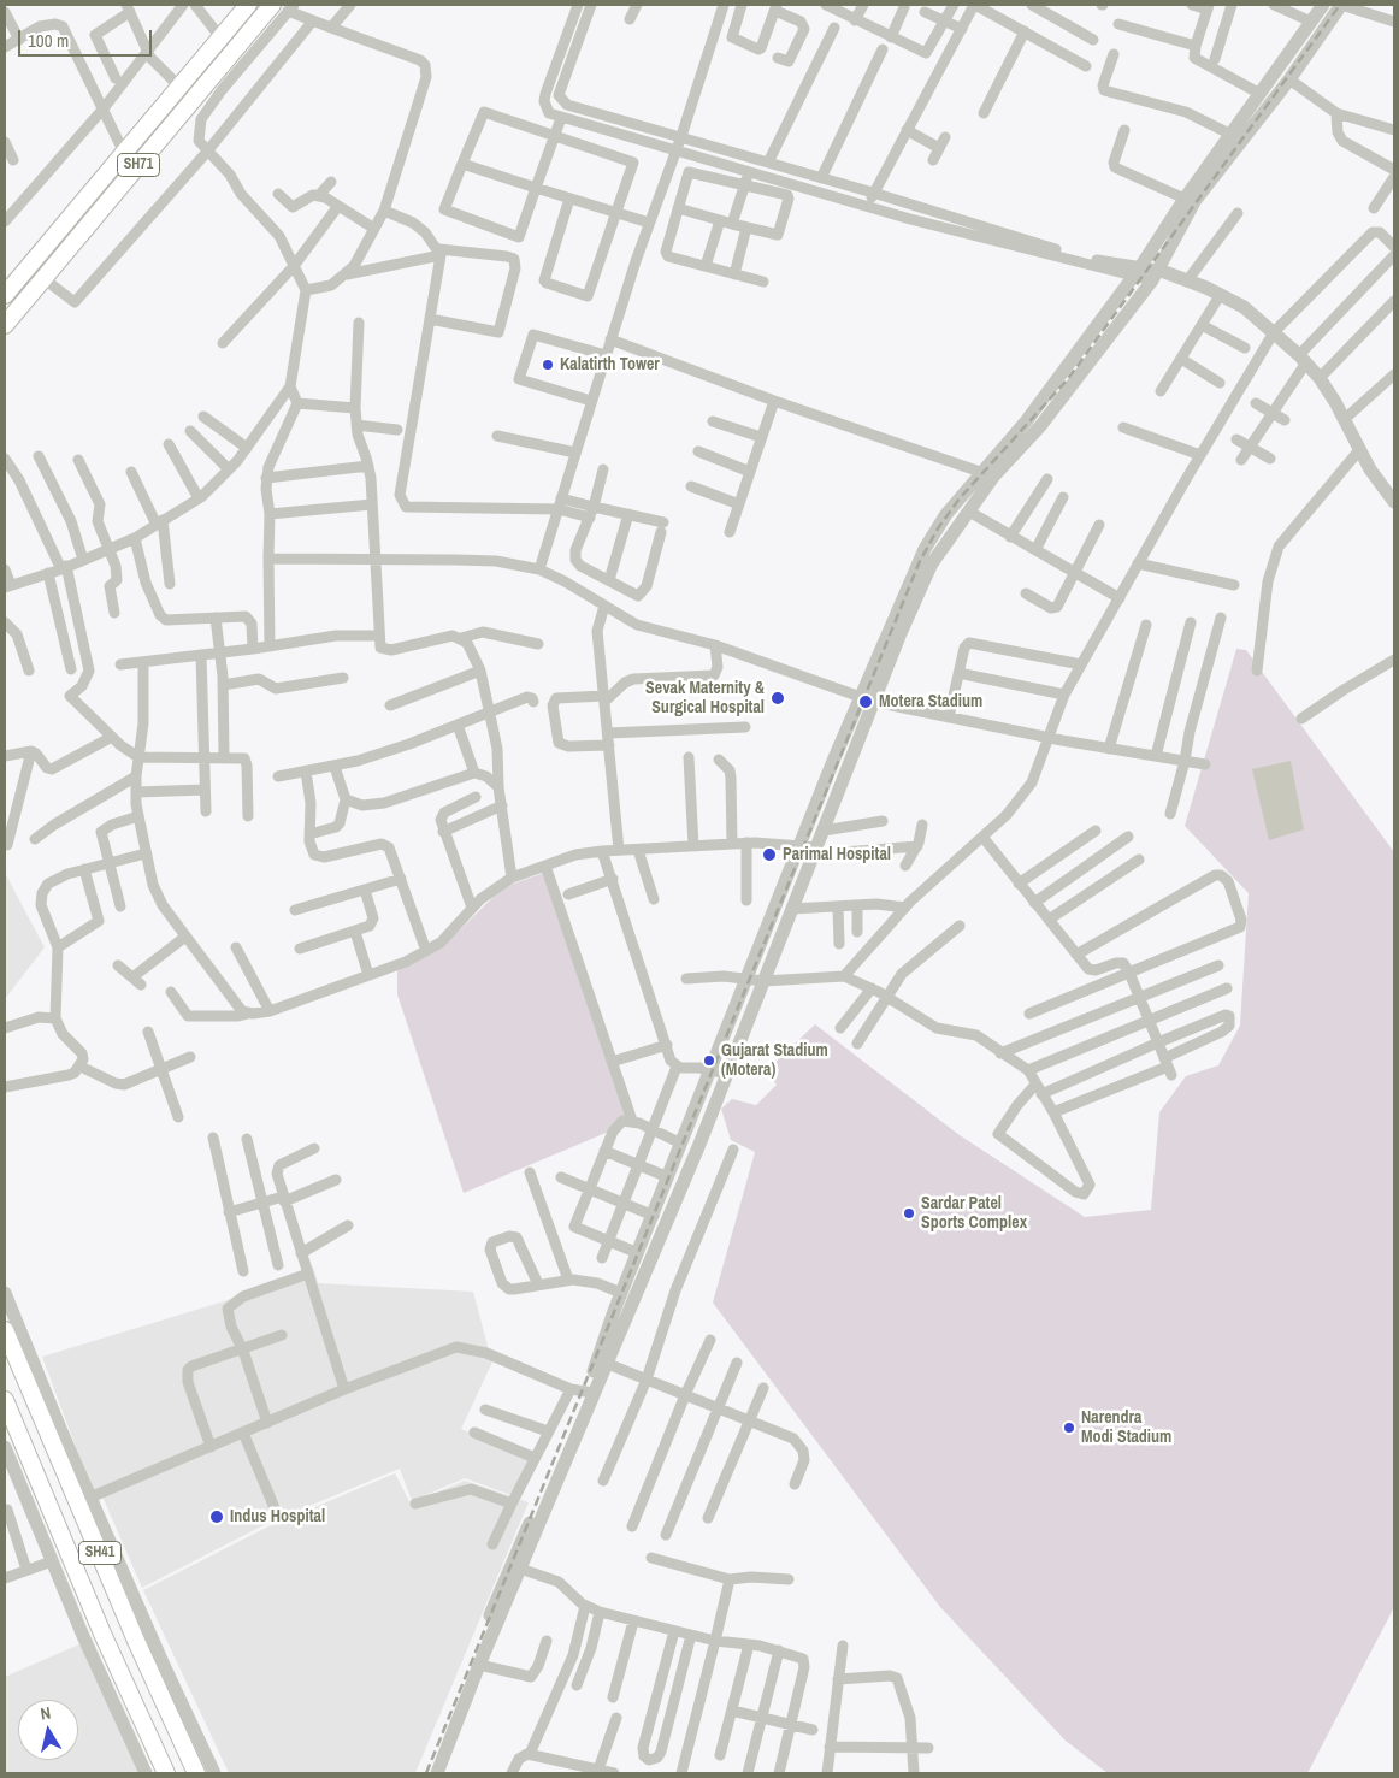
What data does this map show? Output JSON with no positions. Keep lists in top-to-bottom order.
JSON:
{
  "streets": {
    "main road": ["SH71", "SH41"]
  },
  "places": [
    "Kalatirth Tower",
    "Sevak Maternity & Surgical Hospital",
    "Motera Stadium",
    "Parimal Hospital",
    "Gujarat Stadium (Motera)",
    "Sardar Patel Sports Complex",
    "Narendra Modi Stadium",
    "Indus Hospital"
  ],
  "scale_bar": "100 m",
  "north": "top"
}
